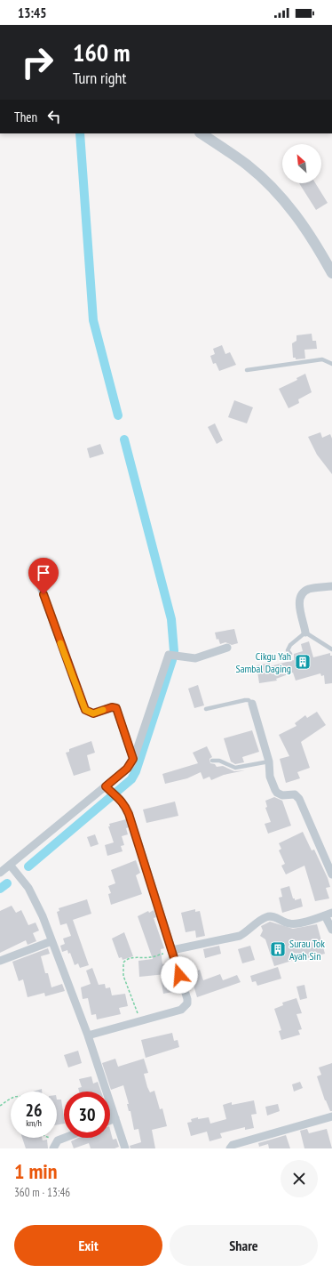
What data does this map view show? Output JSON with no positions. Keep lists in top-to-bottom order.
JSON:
{
  "places": {
    "building": ["Cikgu Yah Sambal Daging", "Surau Tok Ayah Sin"]
  },
  "north": "top left",
  "page": {
    "status": "13:45",
    "turn": ["160 m", "Turn right"],
    "then": "Then",
    "speed": "26 km/h",
    "limit": "30",
    "heading": ["1 min", "360 m · 13:46"],
    "buttons": ["Exit", "Share"]
  }
}
